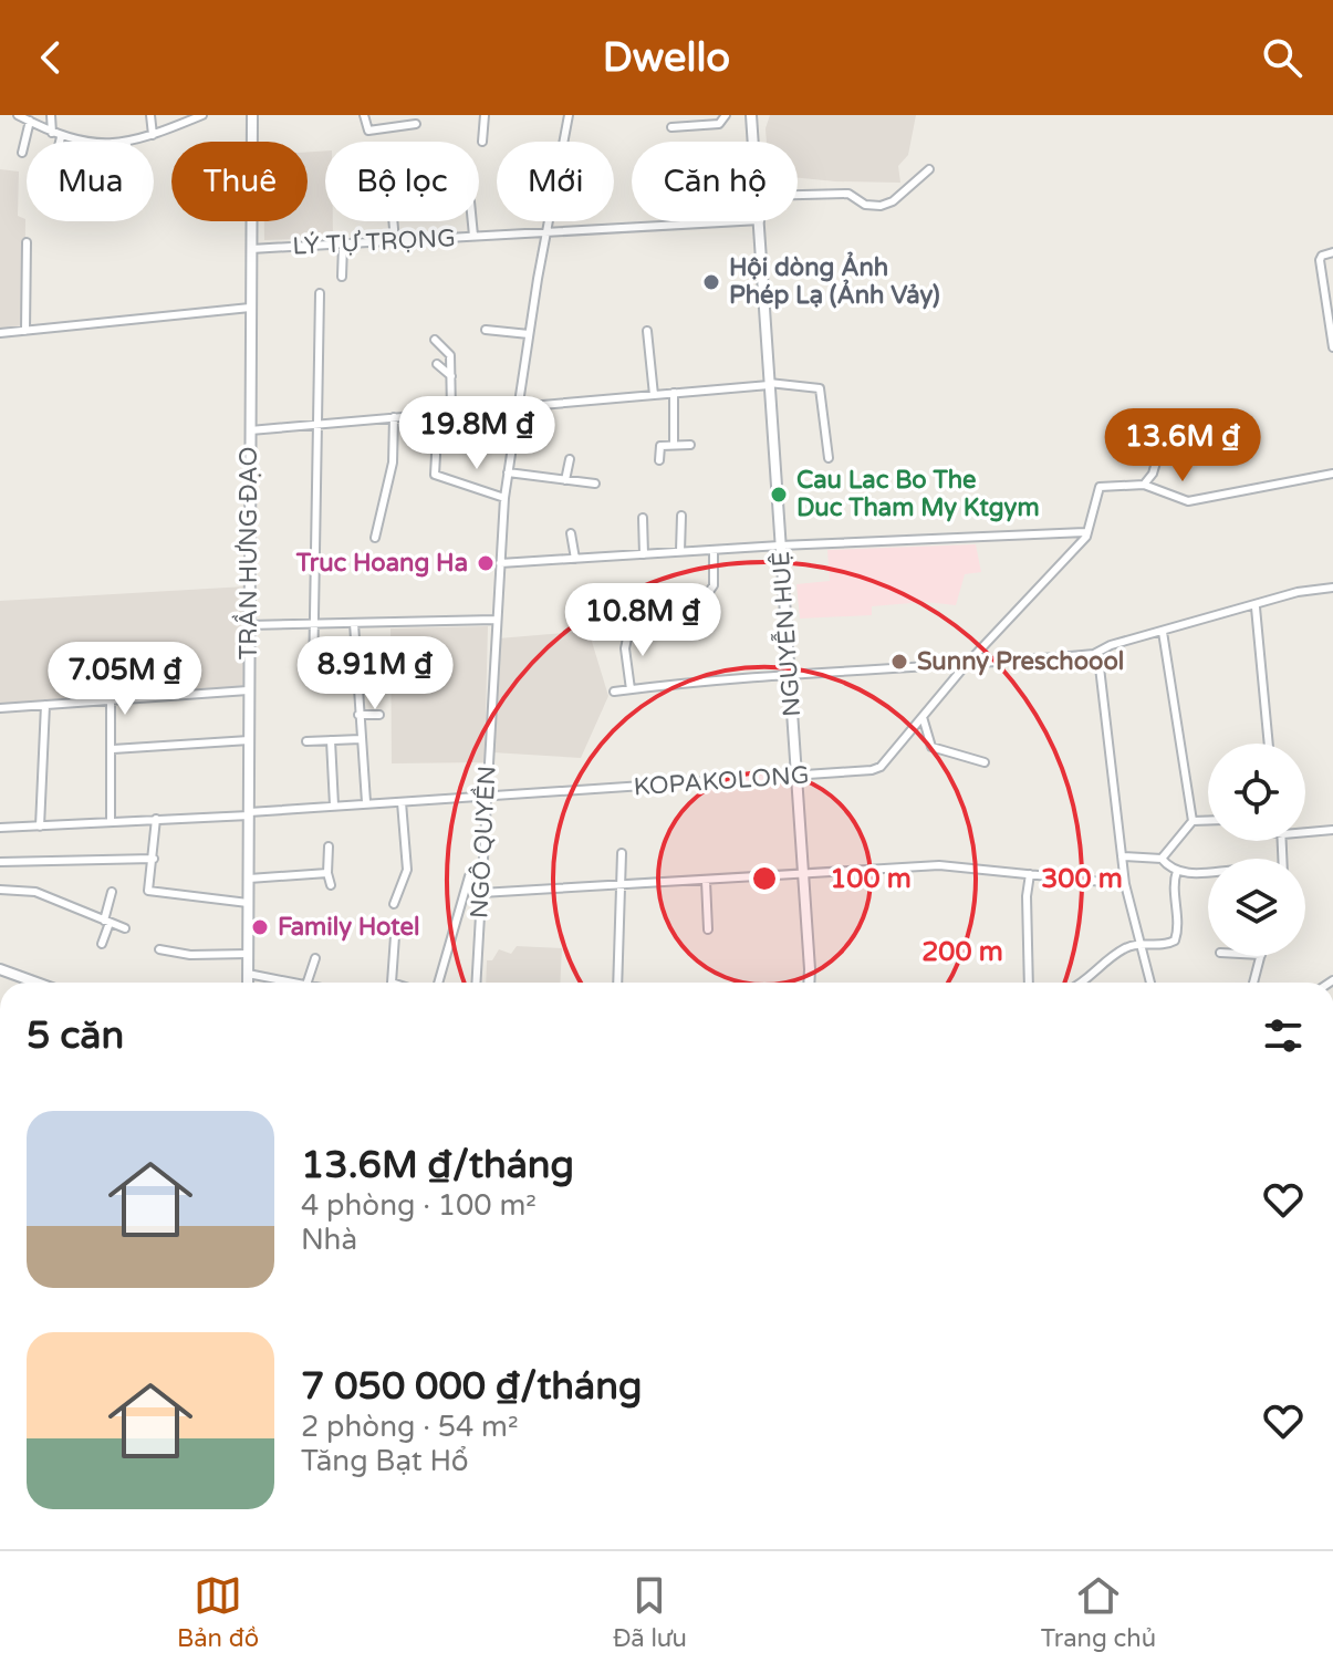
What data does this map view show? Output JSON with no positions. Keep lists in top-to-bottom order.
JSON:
{
  "streets": {
    "street": [
      "LÝ TỰ TRỌNG",
      "TRẦN HƯNG ĐẠO",
      "NGUYỄN HUỆ",
      "KOPAKOLONG",
      "NGÔ QUYỀN"
    ]
  },
  "crossings": [
    ["LÝ TỰ TRỌNG", "TRẦN HƯNG ĐẠO"],
    ["LÝ TỰ TRỌNG", "NGÔ QUYỀN"],
    ["TRẦN HƯNG ĐẠO", "KOPAKOLONG"],
    ["NGUYỄN HUỆ", "KOPAKOLONG"],
    ["KOPAKOLONG", "NGÔ QUYỀN"]
  ],
  "places": [
    "Hội dòng Ảnh Phép Lạ (Ảnh Vảy)",
    "Cau Lac Bo The Duc Tham My Ktgym",
    "Truc Hoang Ha",
    "Sunny Preschoool",
    "Family Hotel"
  ],
  "page": {
    "header": "Dwello",
    "chip": [
      "Mua",
      "Thuê",
      "Bộ lọc",
      "Mới",
      "Căn hộ"
    ],
    "price": [
      "19.8M ₫",
      "13.6M ₫",
      "10.8M ₫",
      "8.91M ₫",
      "7.05M ₫"
    ],
    "heading": "5 căn",
    "list": [
      {
        "name": "13.6M ₫/tháng",
        "note": "4 phòng · 100 m² · Nhà"
      },
      {
        "name": "7 050 000 ₫/tháng",
        "note": "2 phòng · 54 m² · Tăng Bạt Hổ"
      }
    ],
    "tabs": ["Bản đồ", "Đã lưu", "Trang chủ"]
  },
  "rings": ["100 m", "300 m", "200 m"]
}
